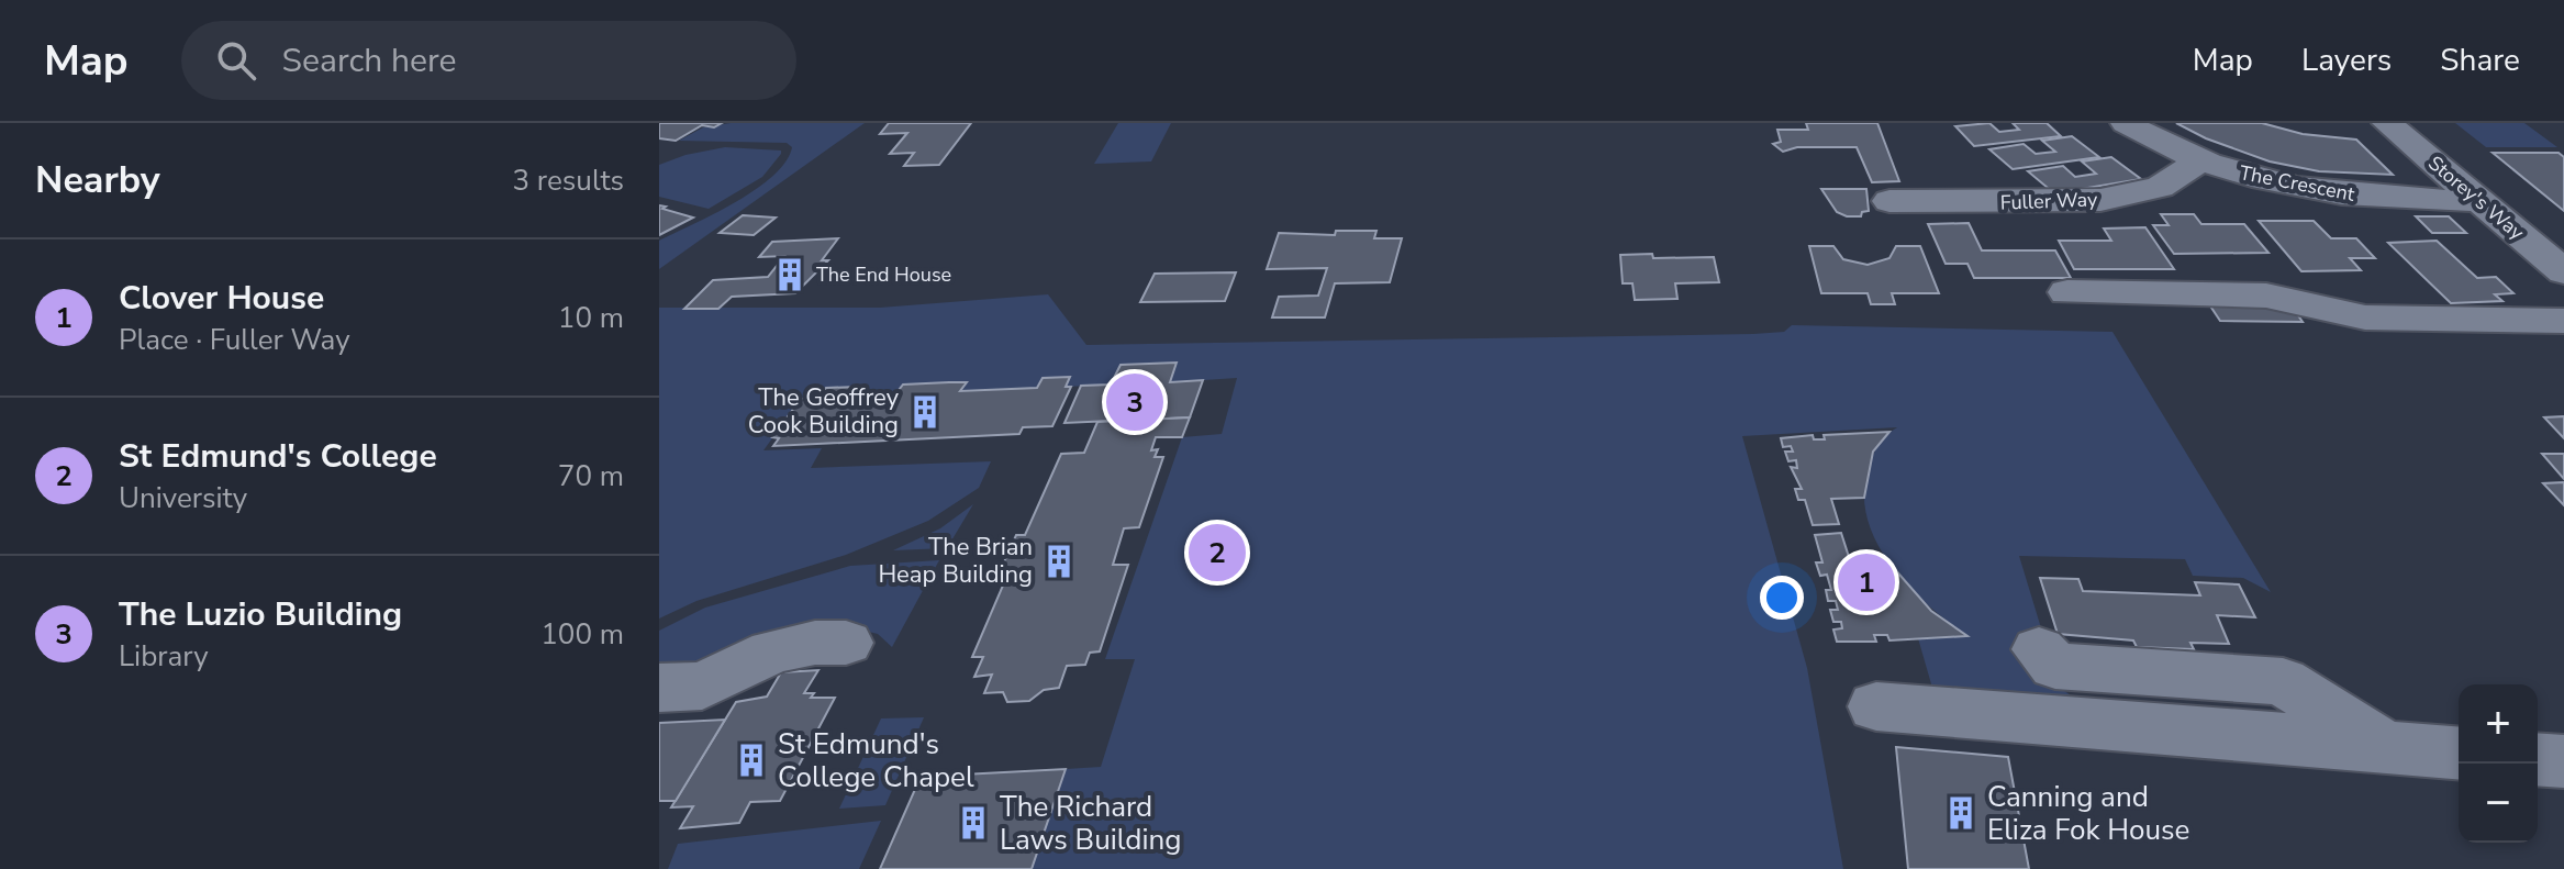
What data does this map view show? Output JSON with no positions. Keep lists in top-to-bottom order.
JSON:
{
  "streets": {
    "street": ["The Crescent", "Storey's Way", "Fuller Way"]
  },
  "crossings": [
    ["The Crescent", "Storey's Way"],
    ["The Crescent", "Fuller Way"]
  ],
  "places": {
    "building": [
      "The End House",
      "The Geoffrey Cook Building",
      "The Brian Heap Building",
      "St Edmund's College Chapel",
      "Canning and Eliza Fok House",
      "The Richard Laws Building"
    ]
  },
  "page": {
    "header": "Map",
    "search": "Search here",
    "nav": ["Map", "Layers", "Share"],
    "heading": ["Nearby", "3 results"],
    "list": [
      {
        "mark": "1",
        "name": "Clover House",
        "note": "Place · Fuller Way",
        "value": "10 m"
      },
      {
        "mark": "2",
        "name": "St Edmund's College",
        "note": "University",
        "value": "70 m"
      },
      {
        "mark": "3",
        "name": "The Luzio Building",
        "note": "Library",
        "value": "100 m"
      }
    ],
    "pins": ["3", "2", "1"],
    "map_buttons": ["+", "−"]
  }
}
